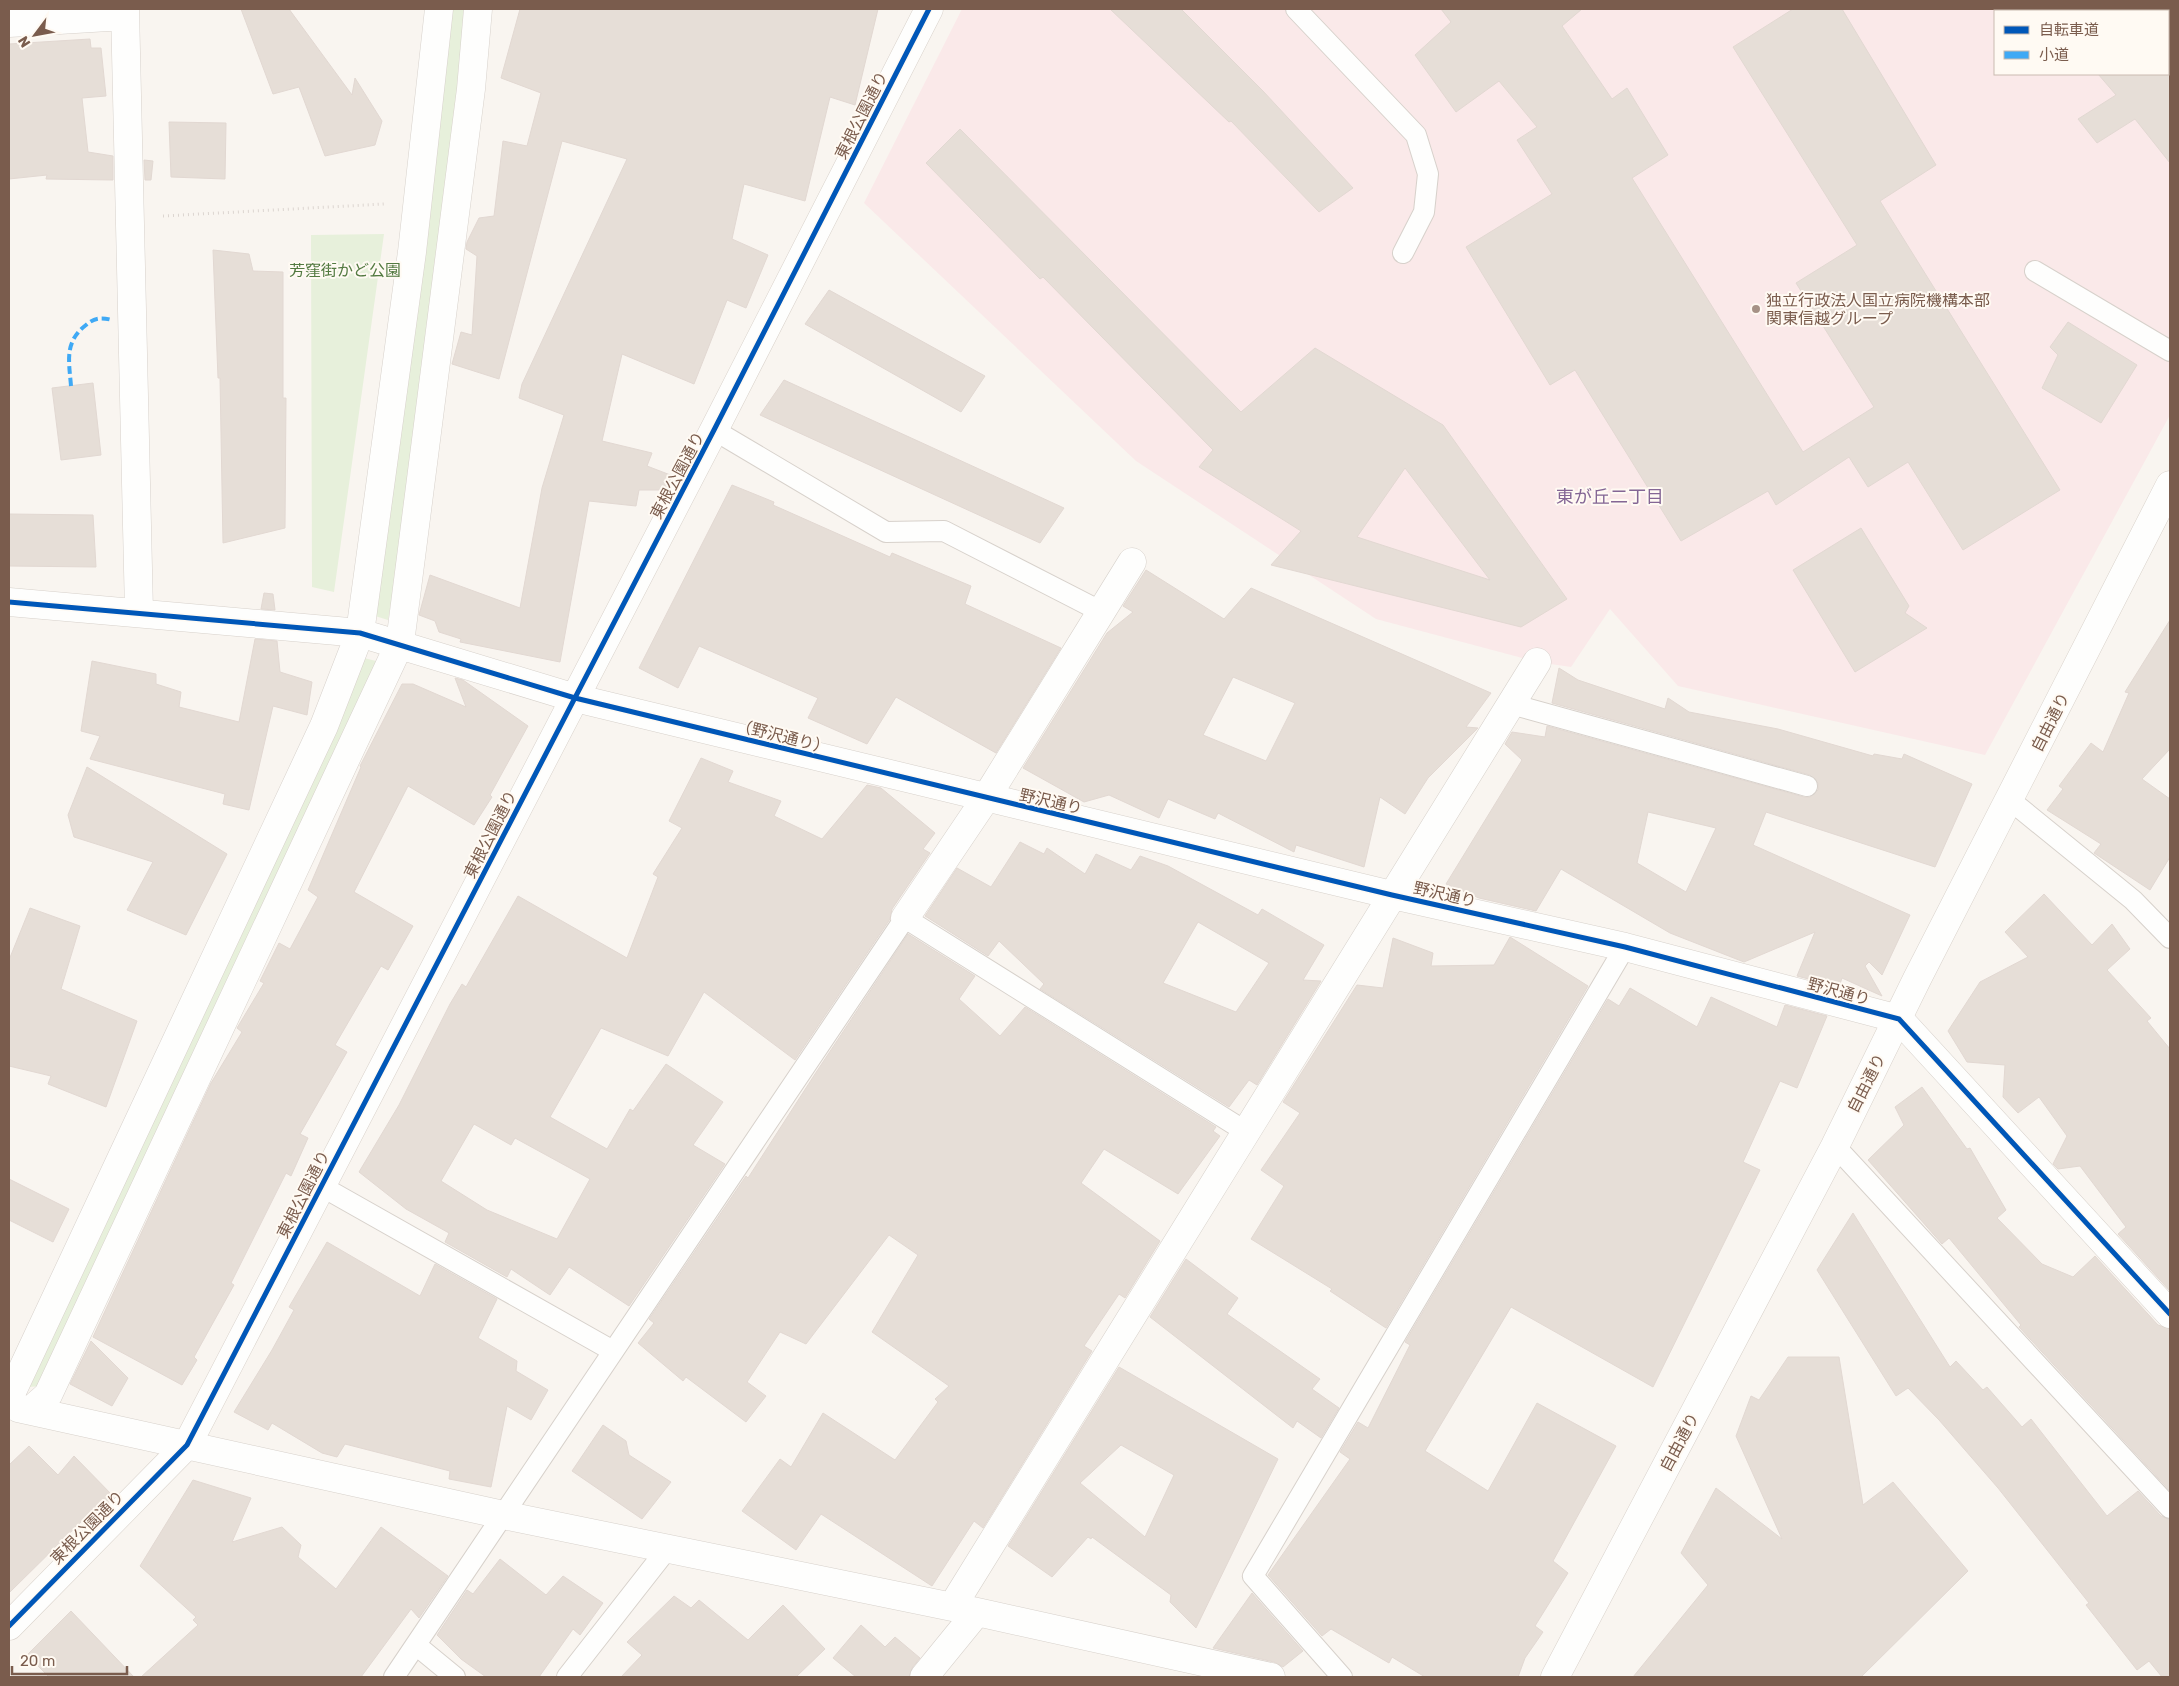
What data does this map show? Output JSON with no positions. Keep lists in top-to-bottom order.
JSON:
{
  "streets": {
    "street": [
      "東根公園通り",
      "自由通り",
      "（野沢通り）",
      "野沢通り"
    ]
  },
  "crossings": [
    ["東根公園通り", "（野沢通り）"],
    ["自由通り", "野沢通り"],
    ["（野沢通り）", "野沢通り"]
  ],
  "districts": ["東が丘二丁目"],
  "parks": ["芳窪街かど公園"],
  "places": ["独立行政法人国立病院機構本部 関東信越グループ"],
  "legend": ["自転車道", "小道"],
  "scale_bar": "20 m",
  "north": "bottom left"
}
